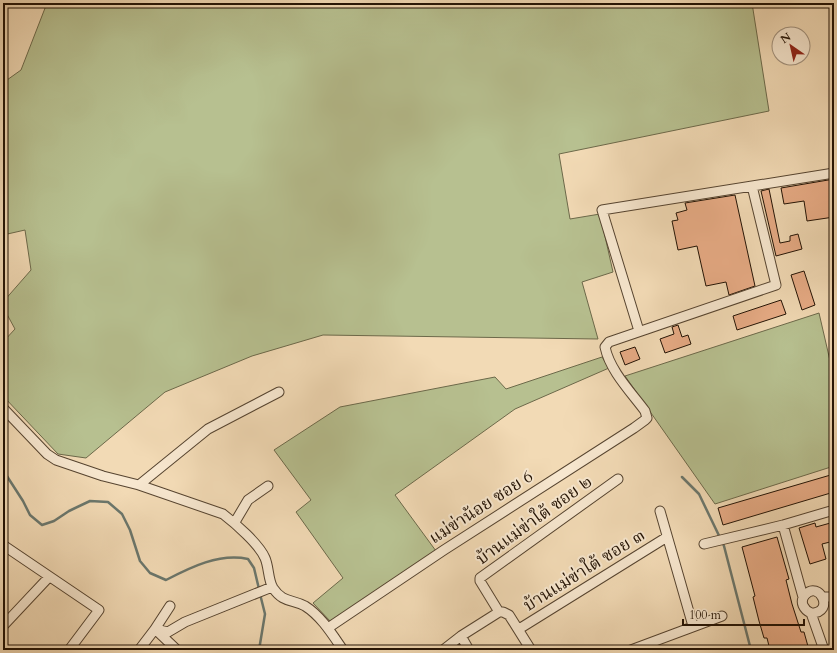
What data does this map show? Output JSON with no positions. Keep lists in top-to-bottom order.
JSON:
{
  "streets": {
    "street": ["แม่ข่าน้อย ซอย 6", "บ้านแม่ข่าใต้ ซอย ๒", "บ้านแม่ข่าใต้ ซอย ๓"]
  },
  "scale_bar": "100 m",
  "north": "top left"
}
